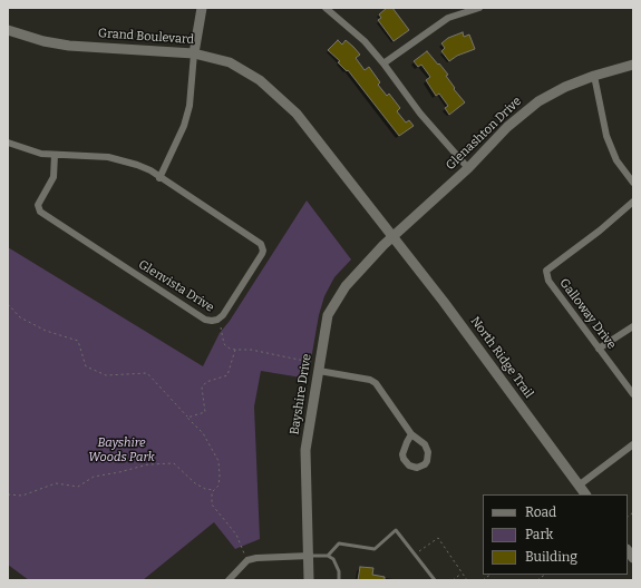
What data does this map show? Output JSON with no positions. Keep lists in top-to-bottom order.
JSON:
{
  "streets": {
    "street": [
      "Grand Boulevard",
      "Glenashton Drive",
      "Glenvista Drive",
      "Galloway Drive",
      "North Ridge Trail",
      "Bayshire Drive"
    ]
  },
  "crossings": [
    ["Grand Boulevard", "Glenashton Drive"],
    ["Grand Boulevard", "North Ridge Trail"],
    ["Grand Boulevard", "Bayshire Drive"],
    ["Glenashton Drive", "North Ridge Trail"],
    ["Glenashton Drive", "Bayshire Drive"],
    ["North Ridge Trail", "Bayshire Drive"]
  ],
  "parks": ["Bayshire Woods Park"],
  "legend": ["Road", "Park", "Building"]
}
